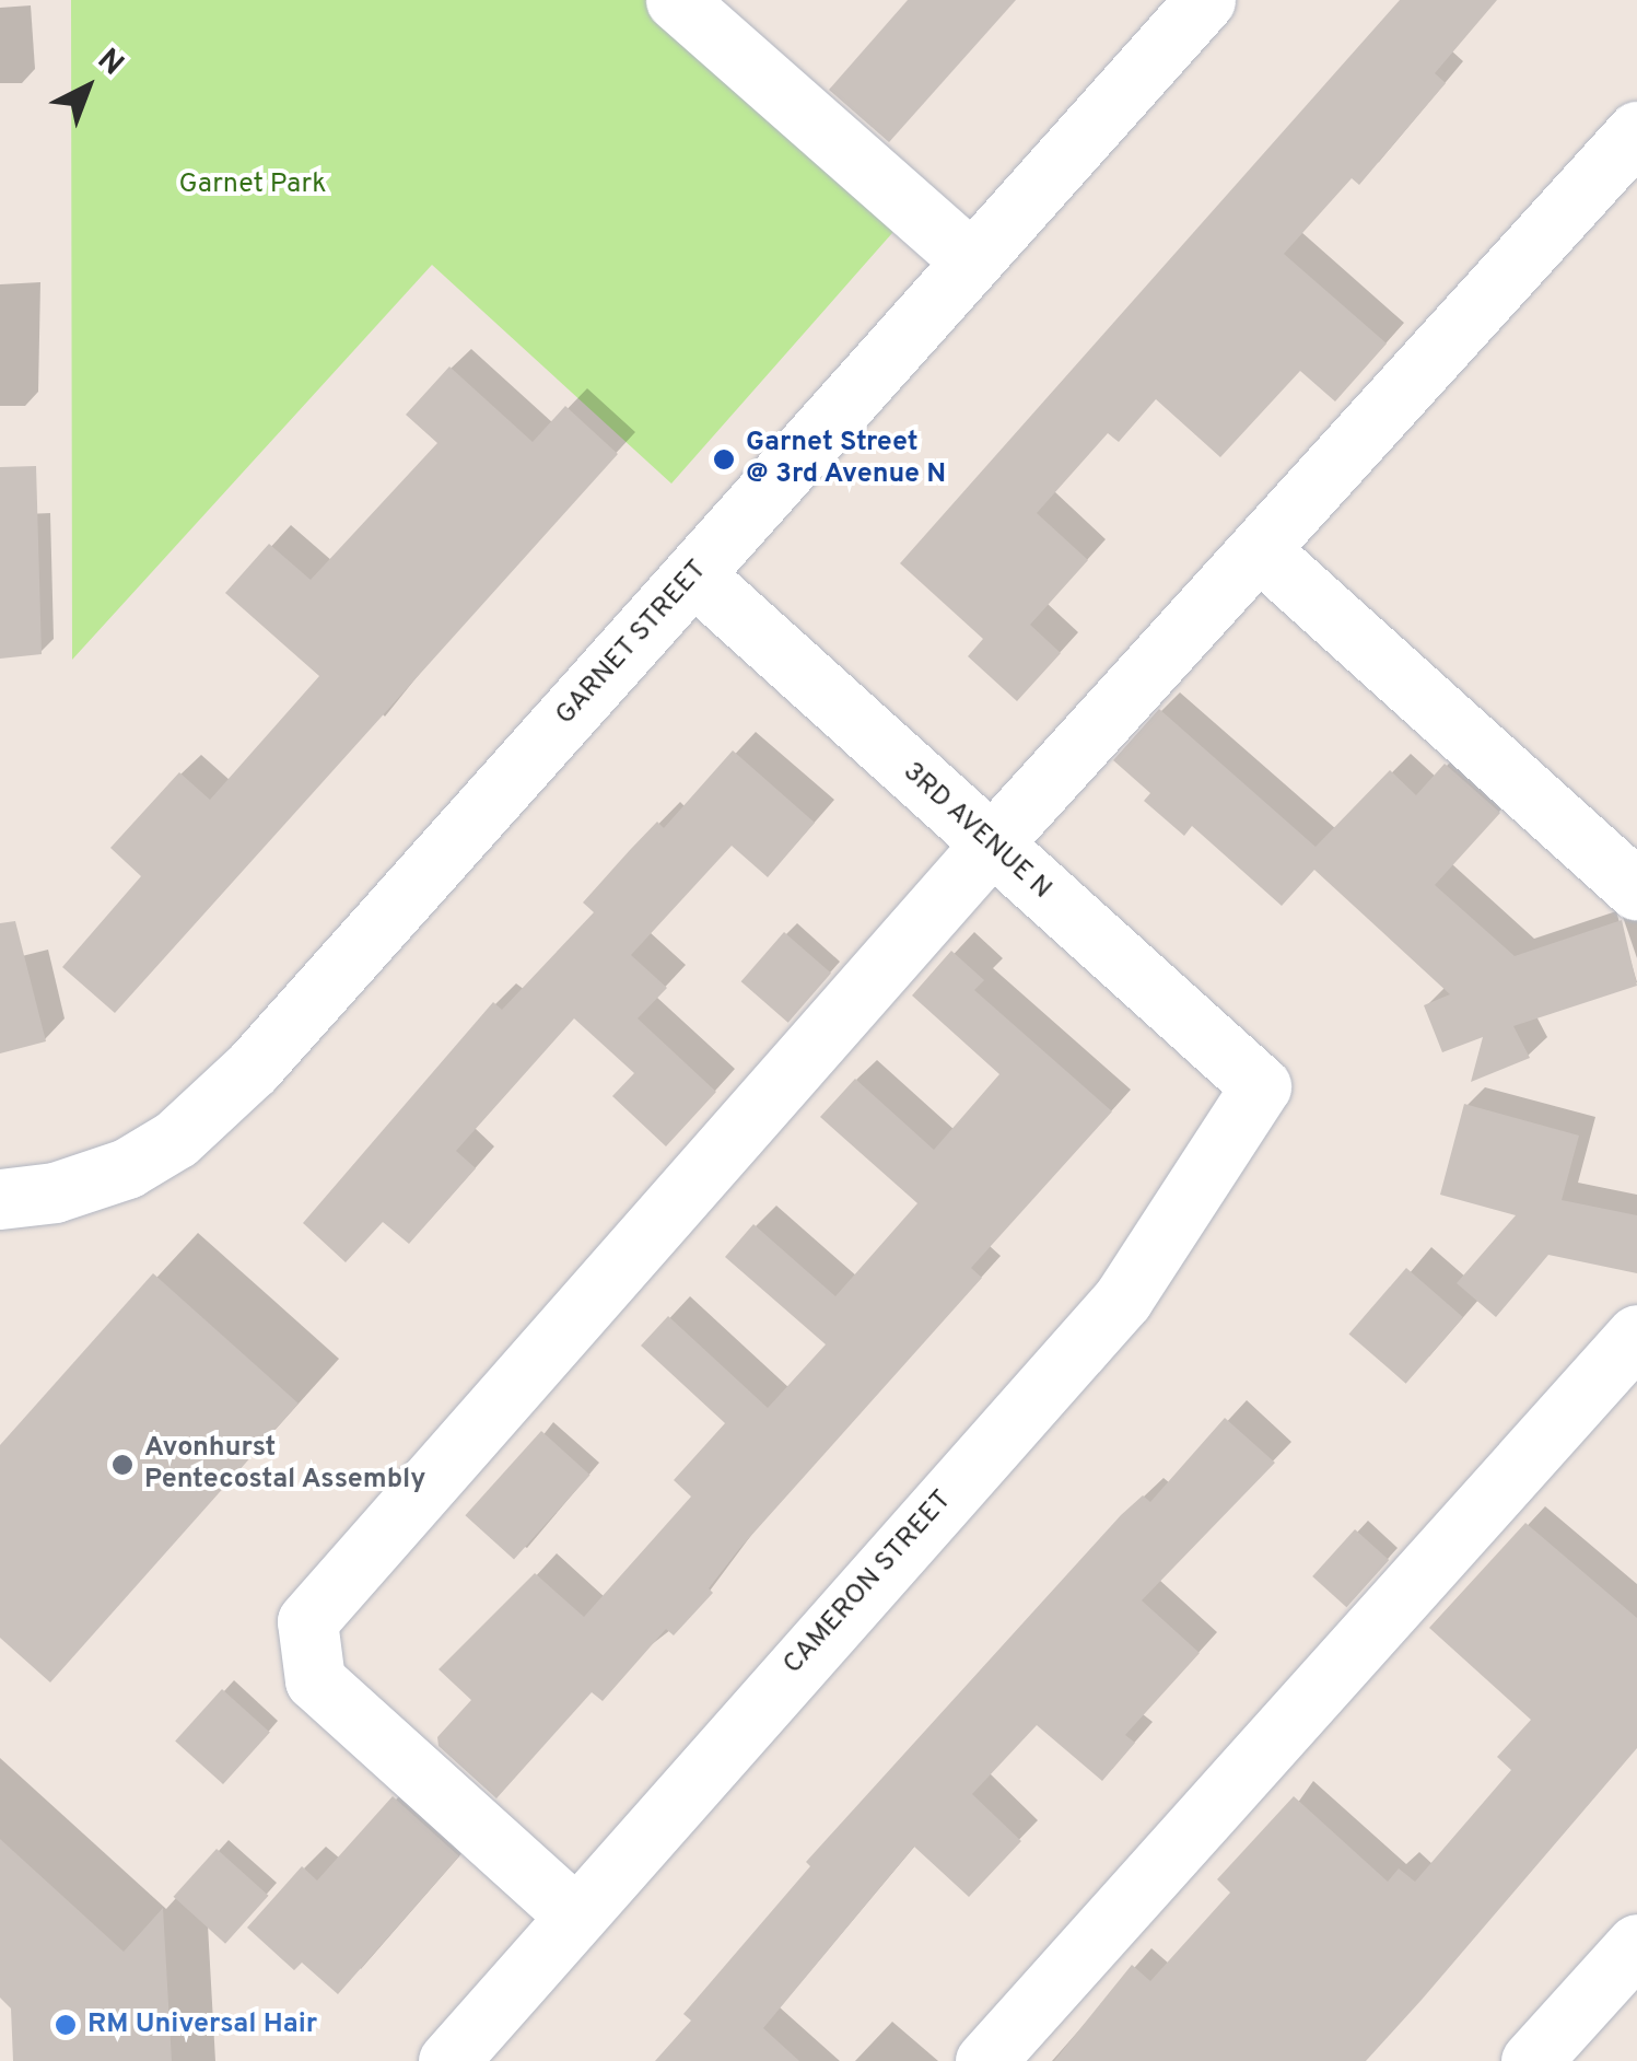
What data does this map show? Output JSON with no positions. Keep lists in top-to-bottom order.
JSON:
{
  "streets": {
    "street": ["GARNET STREET", "3RD AVENUE N", "CAMERON STREET"]
  },
  "crossings": [
    ["GARNET STREET", "3RD AVENUE N"],
    ["3RD AVENUE N", "CAMERON STREET"]
  ],
  "parks": ["Garnet Park"],
  "places": ["Garnet Street @ 3rd Avenue N", "Avonhurst Pentecostal Assembly", "RM Universal Hair"],
  "north": "top right"
}
